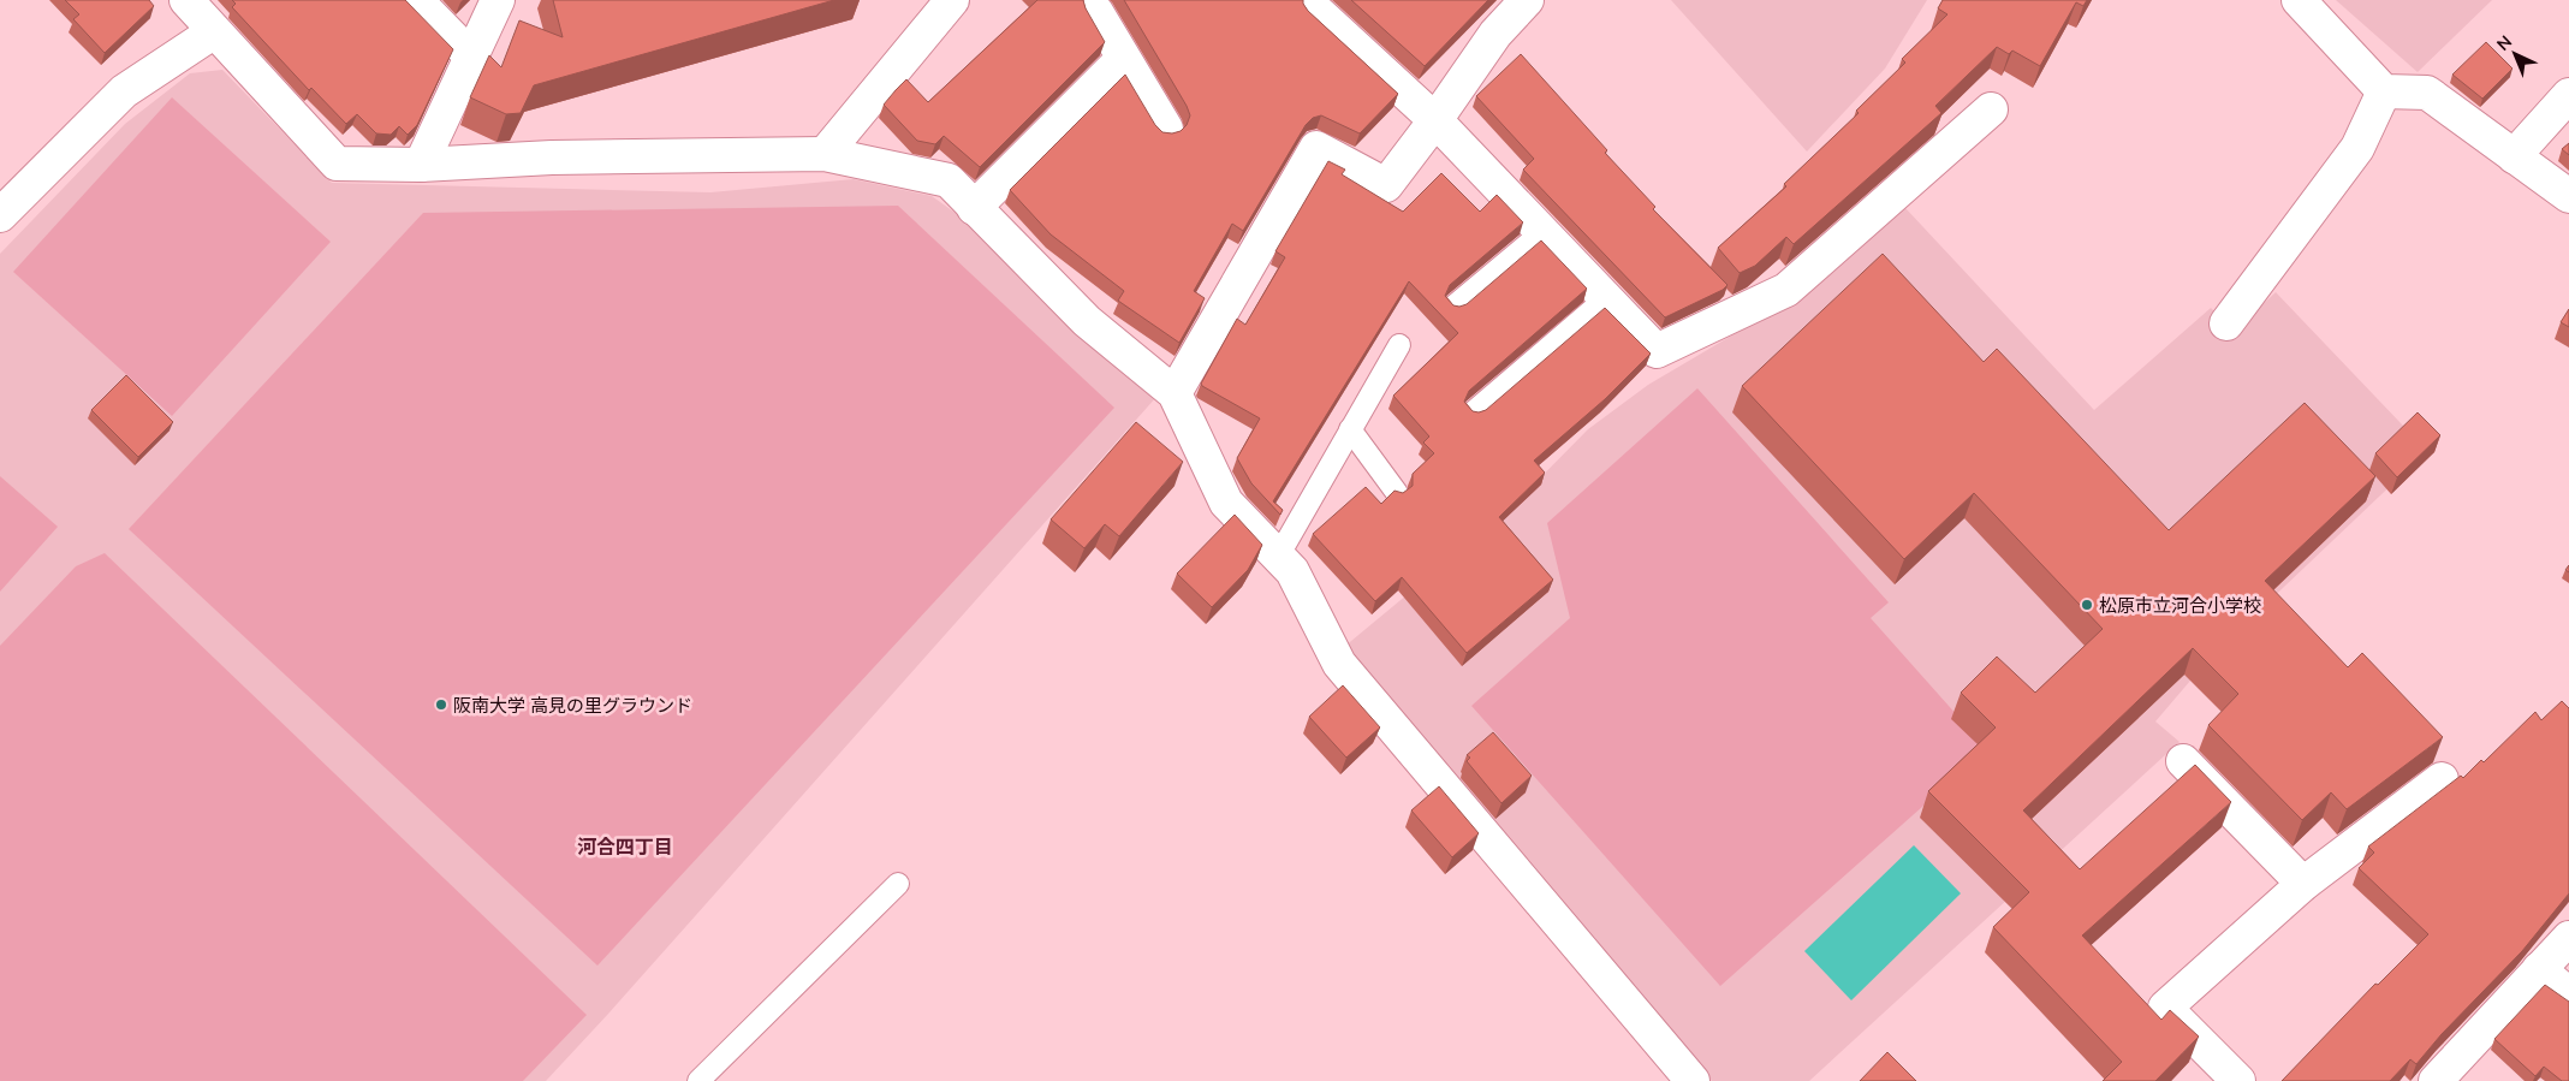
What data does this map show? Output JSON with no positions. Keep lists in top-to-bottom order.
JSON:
{
  "districts": ["河合四丁目"],
  "places": ["松原市立河合小学校", "阪南大学 高見の里グラウンド"],
  "north": "top left"
}
